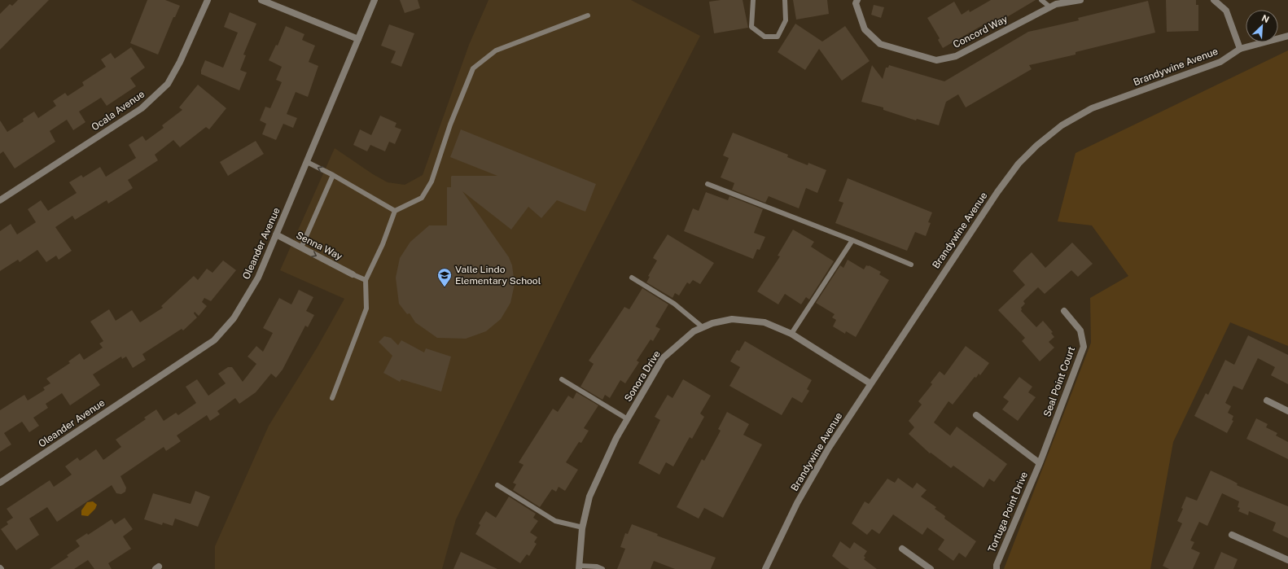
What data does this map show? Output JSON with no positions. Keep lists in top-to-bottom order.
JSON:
{
  "streets": {
    "street": [
      "Concord Way",
      "Brandywine Avenue",
      "Ocala Avenue",
      "Oleander Avenue",
      "Senna Way",
      "Sonora Drive",
      "Seal Point Court",
      "Tortuga Point Drive"
    ]
  },
  "crossings": [
    ["Brandywine Avenue", "Sonora Drive"],
    ["Oleander Avenue", "Senna Way"],
    ["Seal Point Court", "Tortuga Point Drive"]
  ],
  "one_way": ["Senna Way"],
  "places": {
    "school or university": ["Valle Lindo Elementary School"]
  },
  "north": "top right"
}
